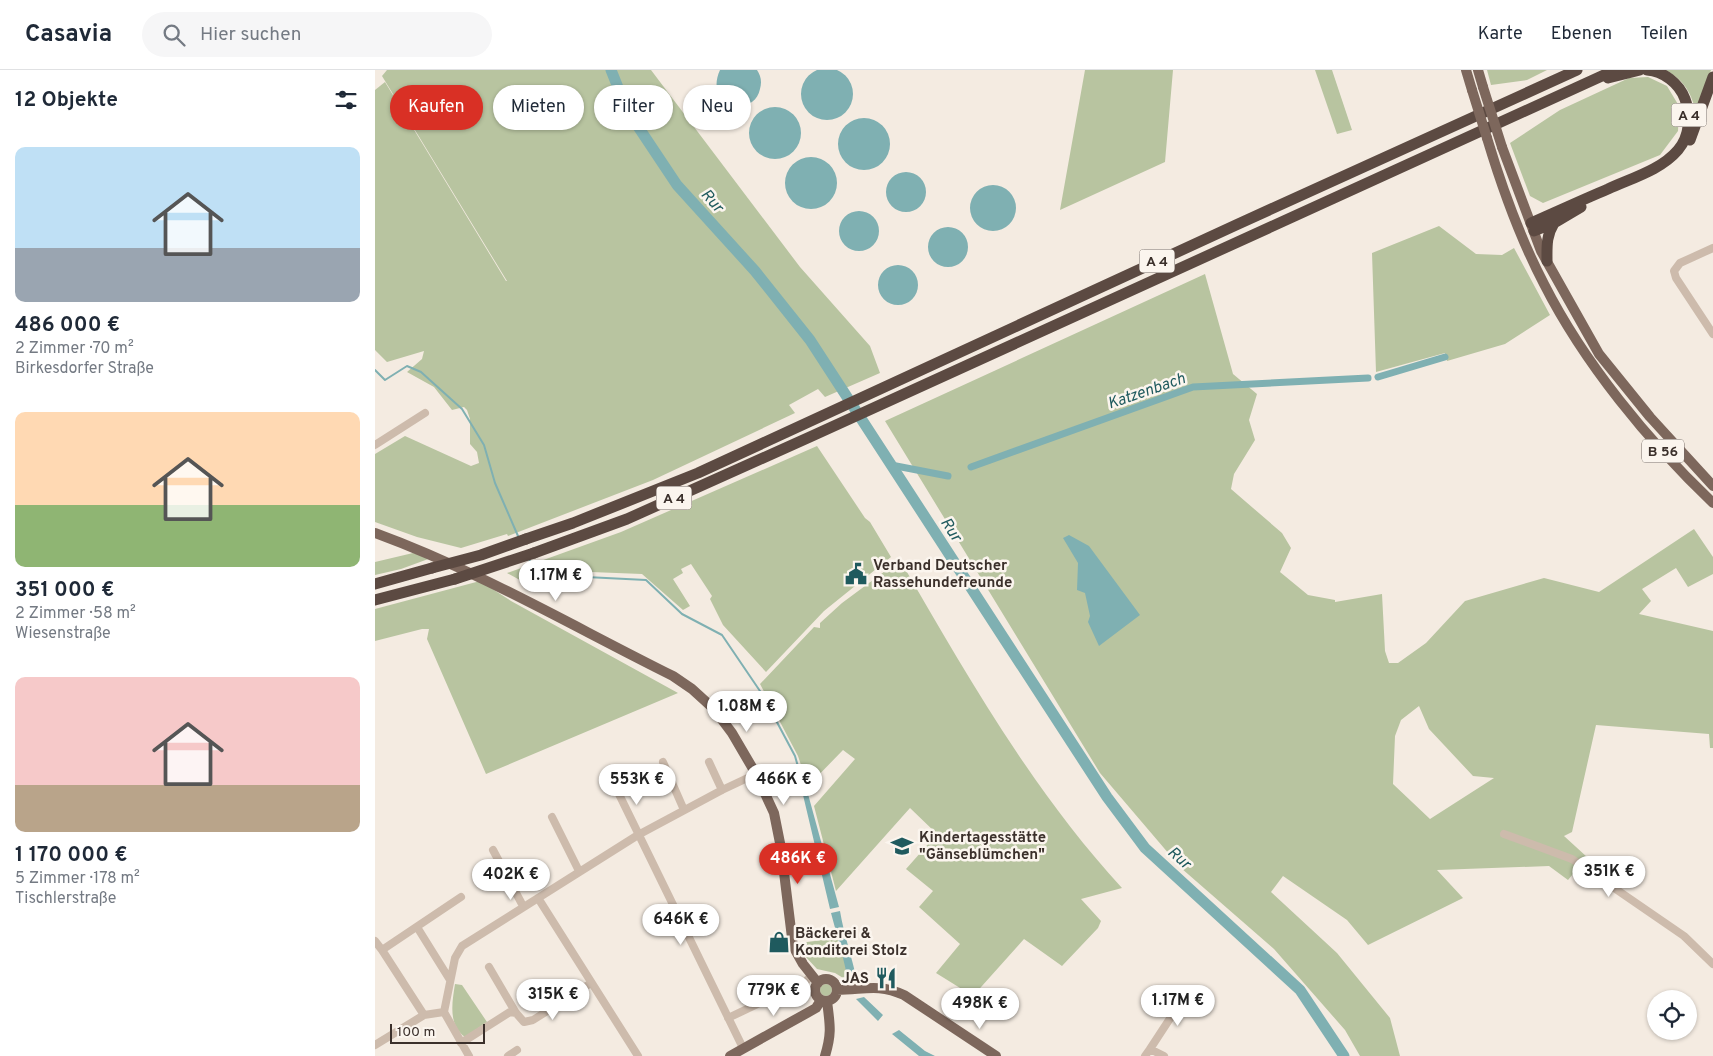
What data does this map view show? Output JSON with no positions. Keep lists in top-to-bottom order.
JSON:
{
  "streets": {
    "highway": ["A 4"],
    "main road": ["B 56"]
  },
  "crossings": [
    ["A 4", "B 56"]
  ],
  "water": ["Rur", "Katzenbach"],
  "places": {
    "public building": ["Verband Deutscher Rassehundefreunde"],
    "school or university": ["Kindertagesstätte \"Gänseblümchen\""],
    "shop": ["Bäckerei & Konditorei Stolz"],
    "restaurant": ["JAS"]
  },
  "scale_bar": "100 m",
  "page": {
    "header": "Casavia",
    "search": "Hier suchen",
    "nav": ["Karte", "Ebenen", "Teilen"],
    "heading": "12 Objekte",
    "chip": [
      "Kaufen",
      "Mieten",
      "Filter",
      "Neu"
    ],
    "list": [
      {
        "name": "486 000 €",
        "note": "2 Zimmer · 70 m² · Birkesdorfer Straße"
      },
      {
        "name": "351 000 €",
        "note": "2 Zimmer · 58 m² · Wiesenstraße"
      },
      {
        "name": "1 170 000 €",
        "note": "5 Zimmer · 178 m² · Tischlerstraße"
      }
    ],
    "price": [
      "1.17M €",
      "1.08M €",
      "553K €",
      "466K €",
      "486K €",
      "351K €",
      "402K €",
      "646K €",
      "779K €",
      "315K €",
      "1.17M €",
      "498K €"
    ],
    "scale": "100 m"
  }
}
